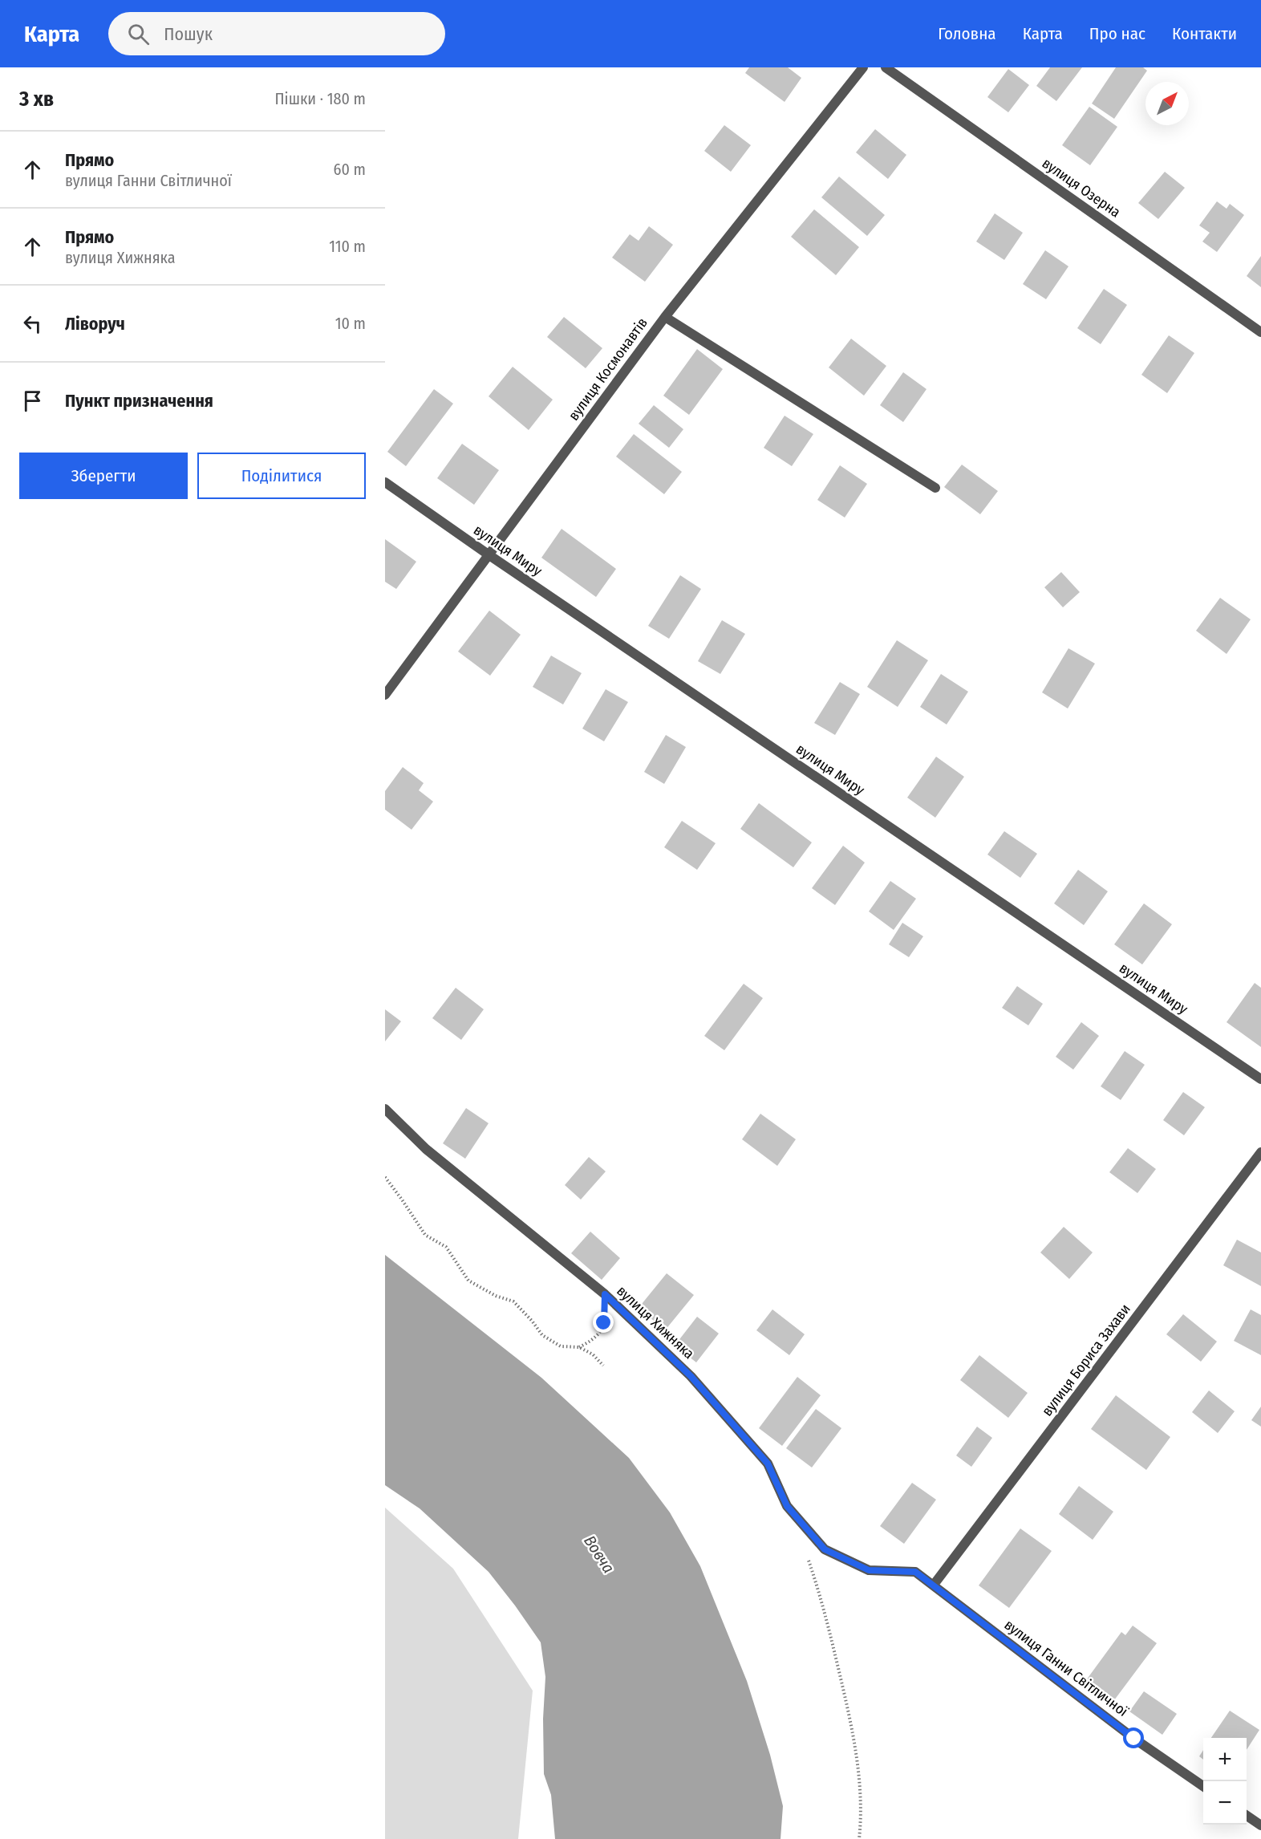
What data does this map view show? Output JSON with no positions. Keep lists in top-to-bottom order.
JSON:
{
  "streets": {
    "street": [
      "вулиця Озерна",
      "вулиця Космонавтів",
      "вулиця Миру",
      "вулиця Хижняка",
      "вулиця Бориса Захави",
      "вулиця Ганни Світличної"
    ]
  },
  "crossings": [
    ["вулиця Космонавтів", "вулиця Миру"],
    ["вулиця Хижняка", "вулиця Бориса Захави"],
    ["вулиця Хижняка", "вулиця Ганни Світличної"],
    ["вулиця Бориса Захави", "вулиця Ганни Світличної"]
  ],
  "water": ["Вовча"],
  "north": "top right",
  "page": {
    "header": "Карта",
    "search": "Пошук",
    "nav": [
      "Головна",
      "Карта",
      "Про нас",
      "Контакти"
    ],
    "heading": ["3 хв", "Пішки · 180 m"],
    "list": [
      ["Прямо", "вулиця Ганни Світличної", "60 m"],
      ["Прямо", "вулиця Хижняка", "110 m"],
      ["Ліворуч", "10 m"],
      "Пункт призначення"
    ],
    "buttons": ["Зберегти", "Поділитися"],
    "map_buttons": ["+", "−"]
  }
}
